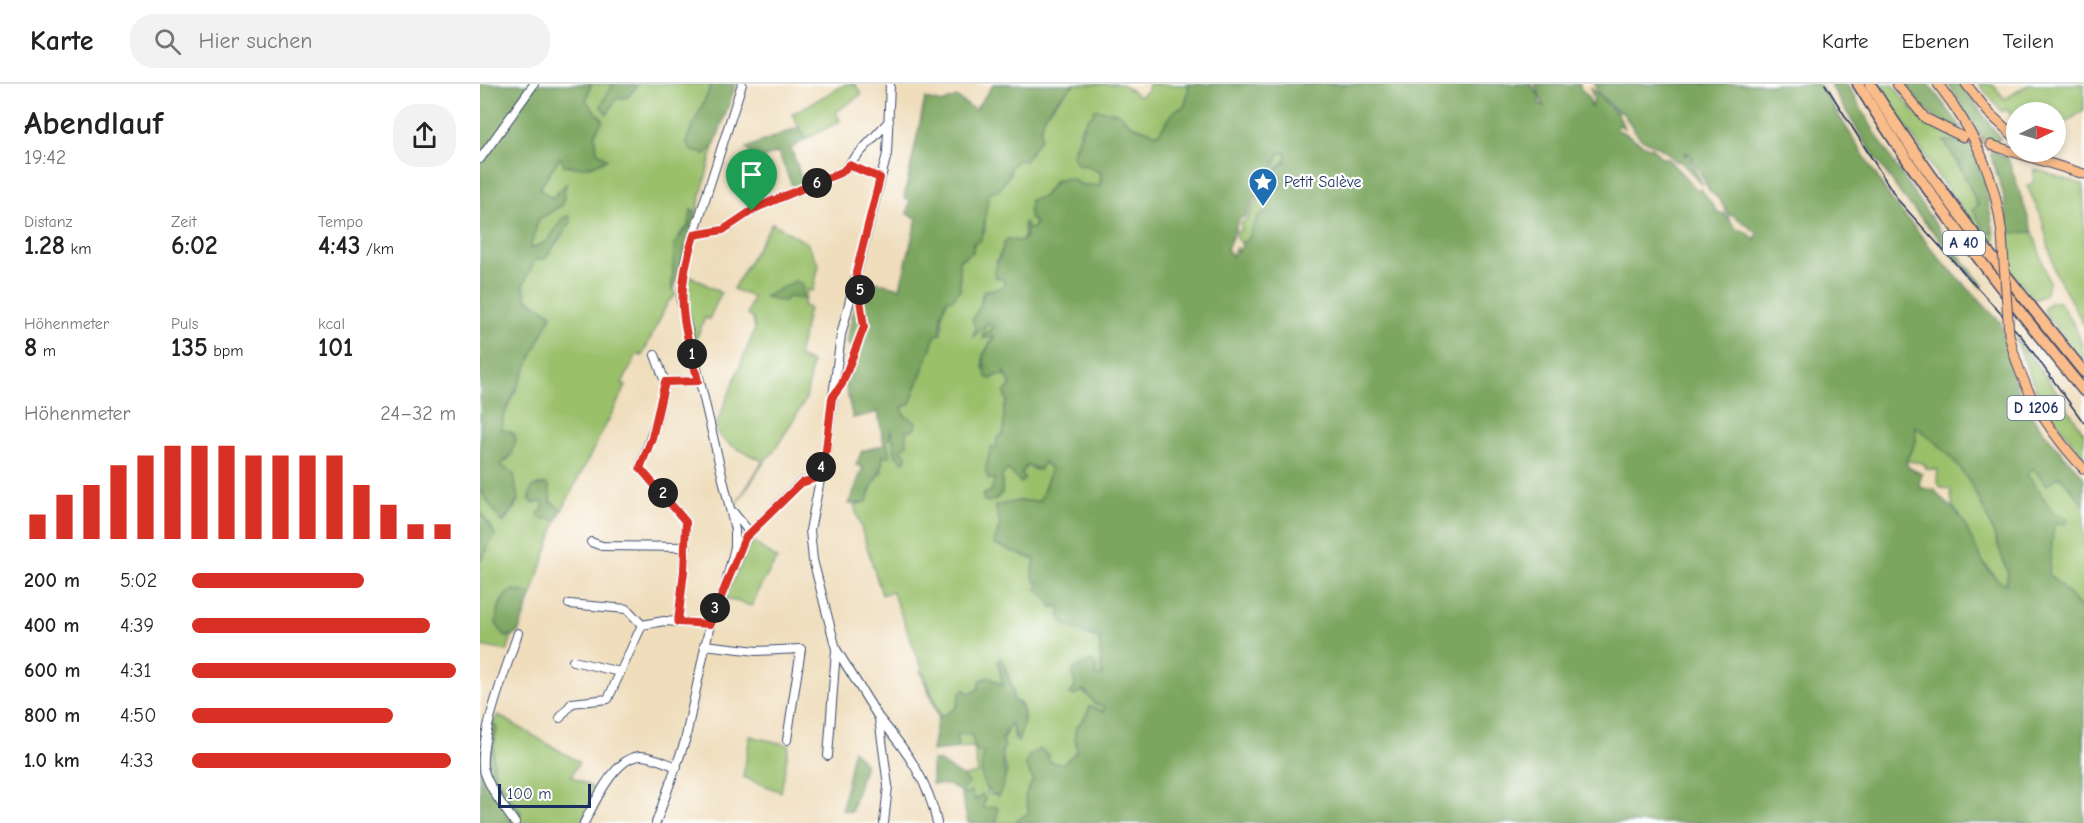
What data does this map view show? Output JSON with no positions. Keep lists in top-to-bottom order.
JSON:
{
  "streets": {
    "highway": ["A 40"],
    "main road": ["D 1206"]
  },
  "places": {
    "place": ["Petit Salève"]
  },
  "scale_bar": "100 m",
  "north": "right",
  "page": {
    "header": "Karte",
    "search": "Hier suchen",
    "nav": ["Karte", "Ebenen", "Teilen"],
    "heading": ["Abendlauf", "19:42"],
    "pins": [
      "6",
      "5",
      "1",
      "4",
      "2",
      "3"
    ],
    "stats": [
      ["Distanz", "1.28 km"],
      ["Zeit", "6:02"],
      ["Tempo", "4:43 /km"],
      ["Höhenmeter", "8 m"],
      ["Puls", "135 bpm"],
      ["kcal", "101"]
    ],
    "chart": ["Höhenmeter", "24–32 m"],
    "list": [
      {
        "name": "200 m",
        "note": "5:02"
      },
      {
        "name": "400 m",
        "note": "4:39"
      },
      {
        "name": "600 m",
        "note": "4:31"
      },
      {
        "name": "800 m",
        "note": "4:50"
      },
      {
        "name": "1.0 km",
        "note": "4:33"
      }
    ],
    "scale": "100 m"
  }
}
